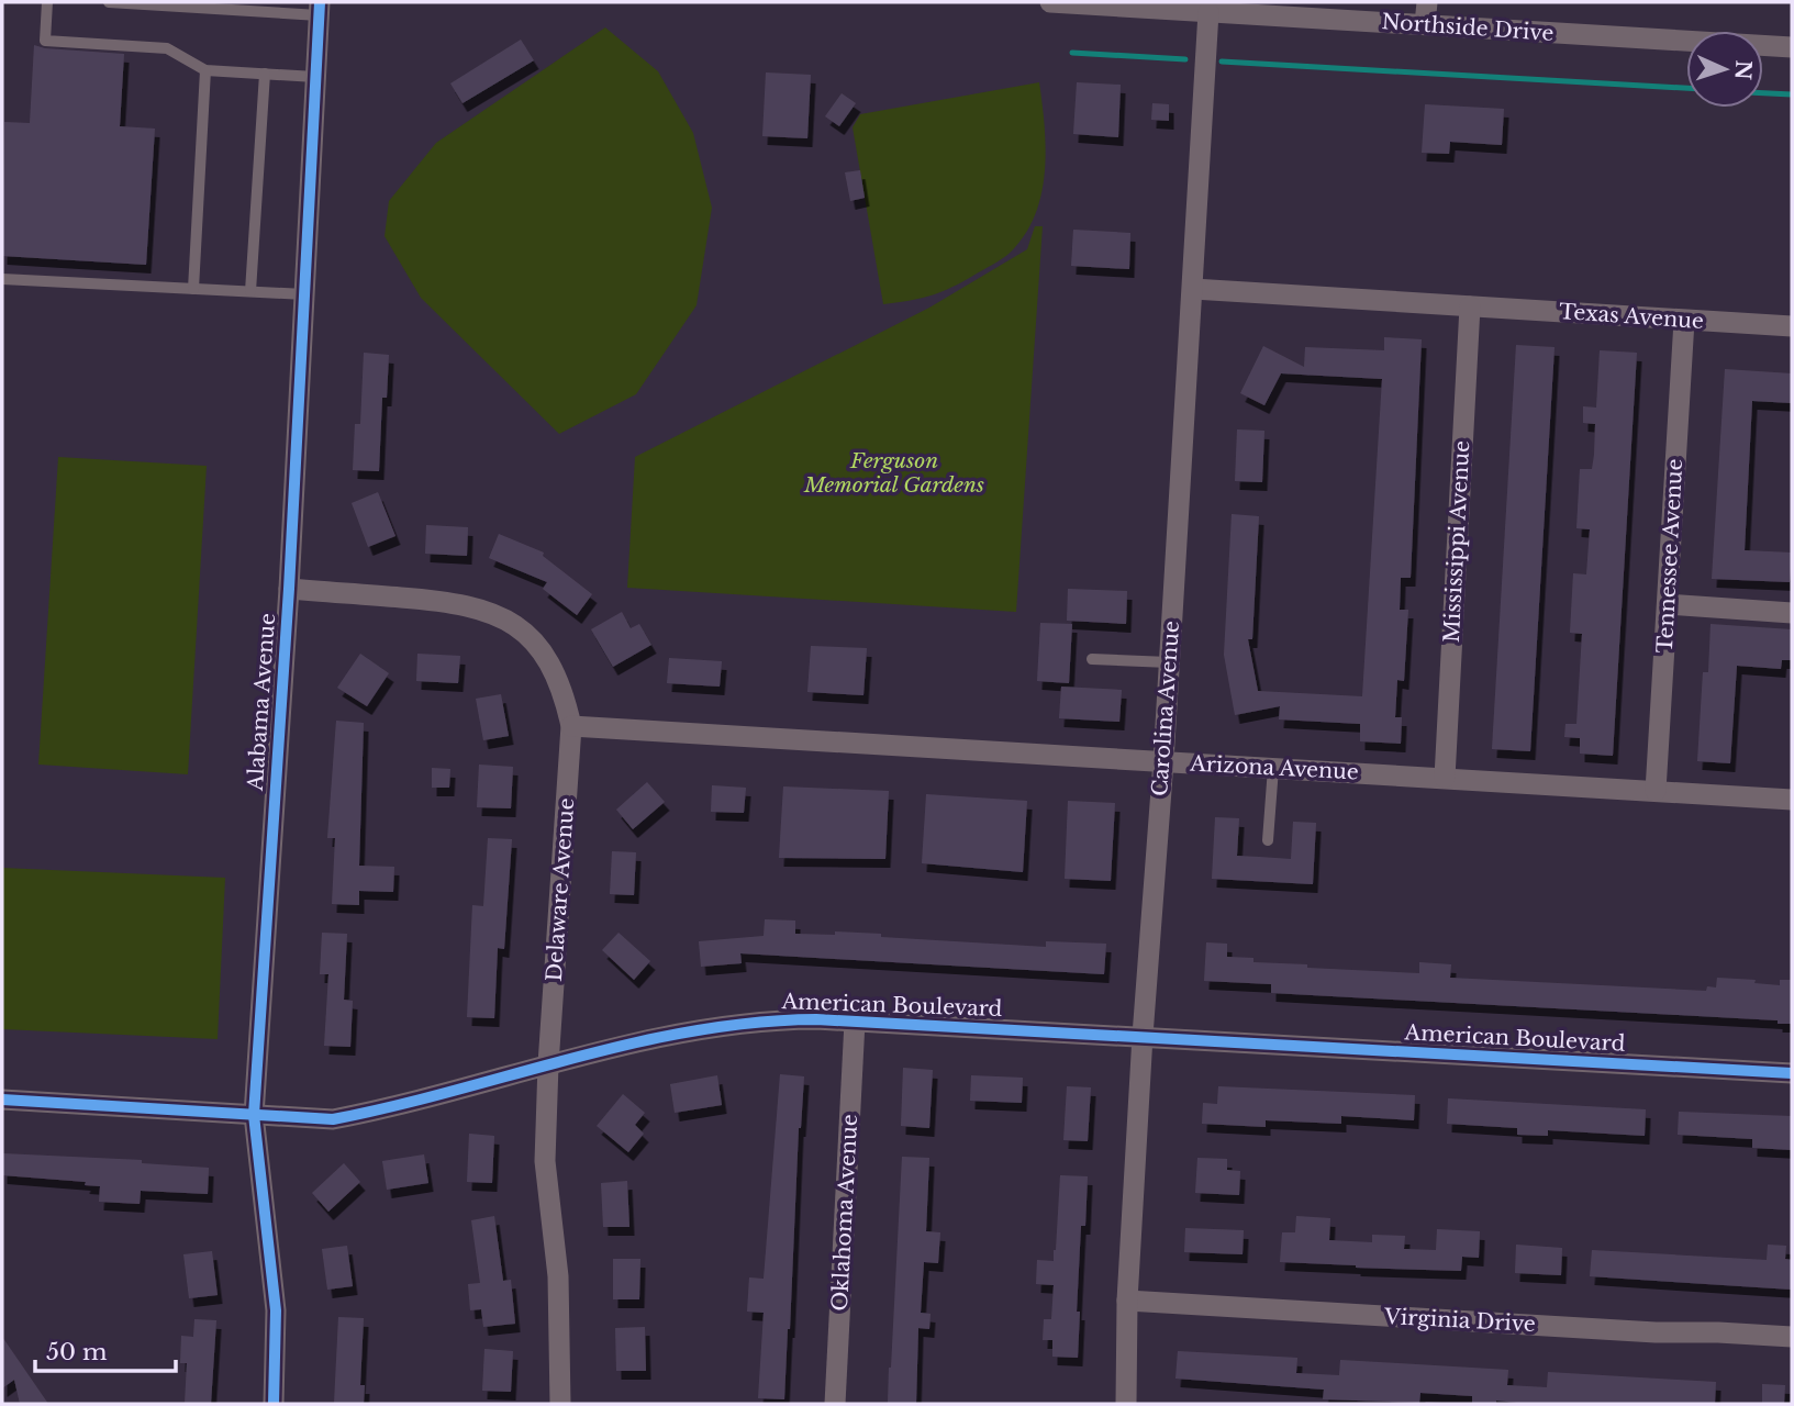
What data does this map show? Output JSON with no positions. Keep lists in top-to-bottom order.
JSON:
{
  "streets": {
    "street": [
      "Northside Drive",
      "Texas Avenue",
      "Mississippi Avenue",
      "Tennessee Avenue",
      "Alabama Avenue",
      "Carolina Avenue",
      "Arizona Avenue",
      "Delaware Avenue",
      "American Boulevard",
      "Oklahoma Avenue",
      "Virginia Drive"
    ]
  },
  "crossings": [
    ["Northside Drive", "Carolina Avenue"],
    ["Texas Avenue", "Mississippi Avenue"],
    ["Texas Avenue", "Tennessee Avenue"],
    ["Texas Avenue", "Carolina Avenue"],
    ["Mississippi Avenue", "Arizona Avenue"],
    ["Tennessee Avenue", "Arizona Avenue"],
    ["Alabama Avenue", "Delaware Avenue"],
    ["Alabama Avenue", "American Boulevard"],
    ["Carolina Avenue", "Arizona Avenue"],
    ["Carolina Avenue", "American Boulevard"],
    ["Carolina Avenue", "Virginia Drive"],
    ["Arizona Avenue", "Delaware Avenue"],
    ["Delaware Avenue", "American Boulevard"],
    ["American Boulevard", "Oklahoma Avenue"]
  ],
  "parks": ["Ferguson Memorial Gardens"],
  "scale_bar": "50 m",
  "north": "right"
}
